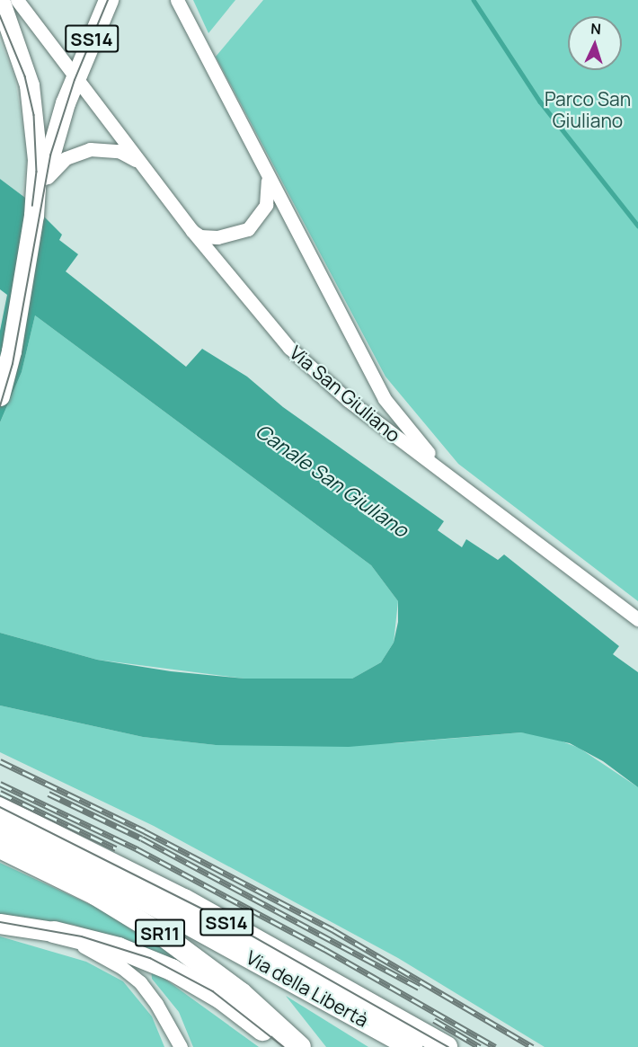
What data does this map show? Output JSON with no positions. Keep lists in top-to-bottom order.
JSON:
{
  "streets": {
    "highway": ["SS14", "SR11", "Via della Libertà"],
    "main road": ["Via San Giuliano"]
  },
  "crossings": [
    ["SR11", "Via della Libertà"]
  ],
  "water": ["Canale San Giuliano"],
  "parks": ["Parco San Giuliano"],
  "north": "top"
}
